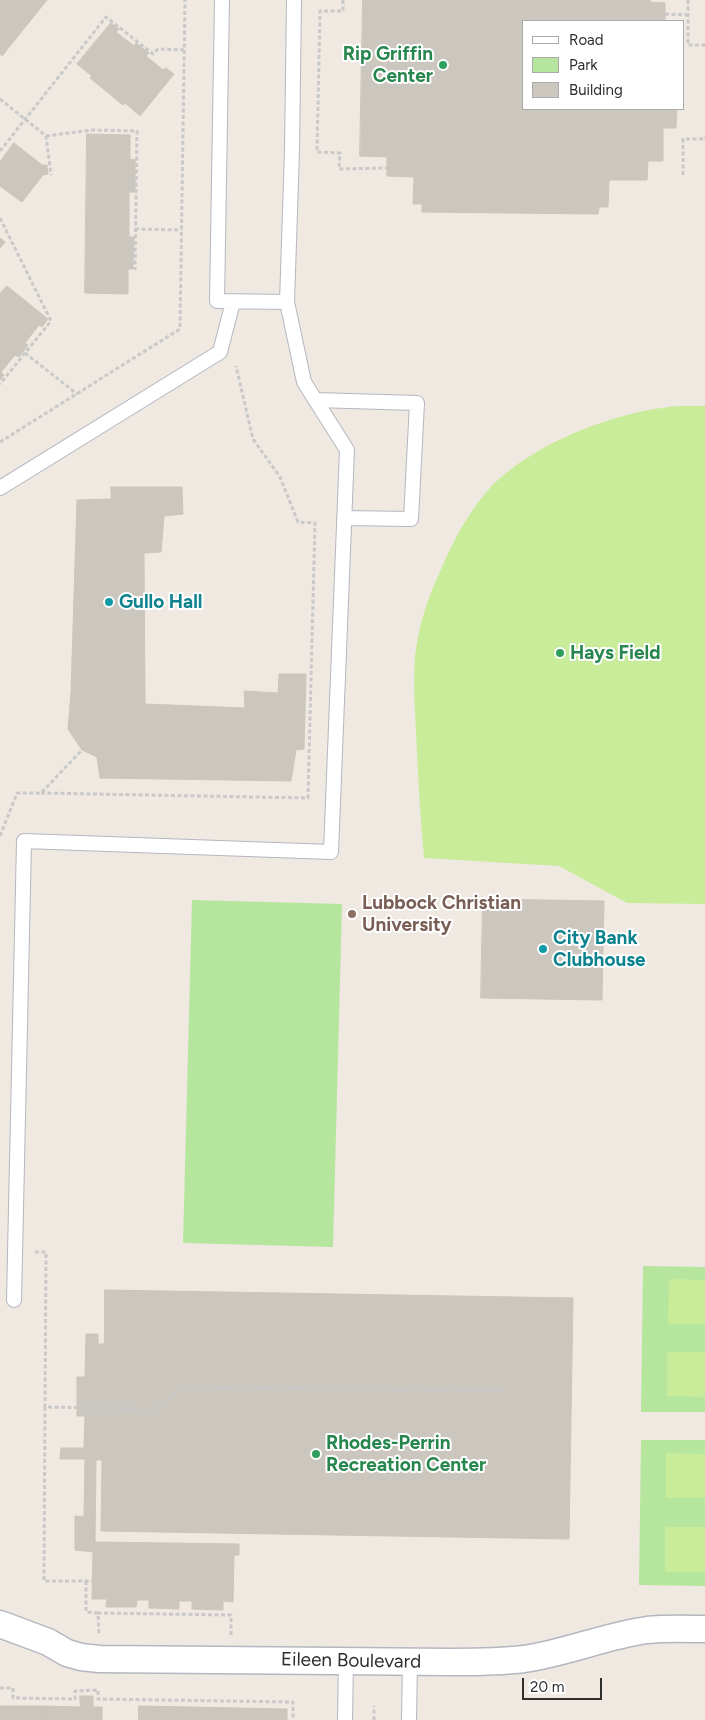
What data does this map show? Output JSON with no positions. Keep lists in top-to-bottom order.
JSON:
{
  "streets": {
    "street": ["Eileen Boulevard"]
  },
  "places": [
    "Rip Griffin Center",
    "Gullo Hall",
    "Hays Field",
    "Lubbock Christian University",
    "City Bank Clubhouse",
    "Rhodes-Perrin Recreation Center"
  ],
  "legend": ["Road", "Park", "Building"],
  "scale_bar": "20 m"
}
